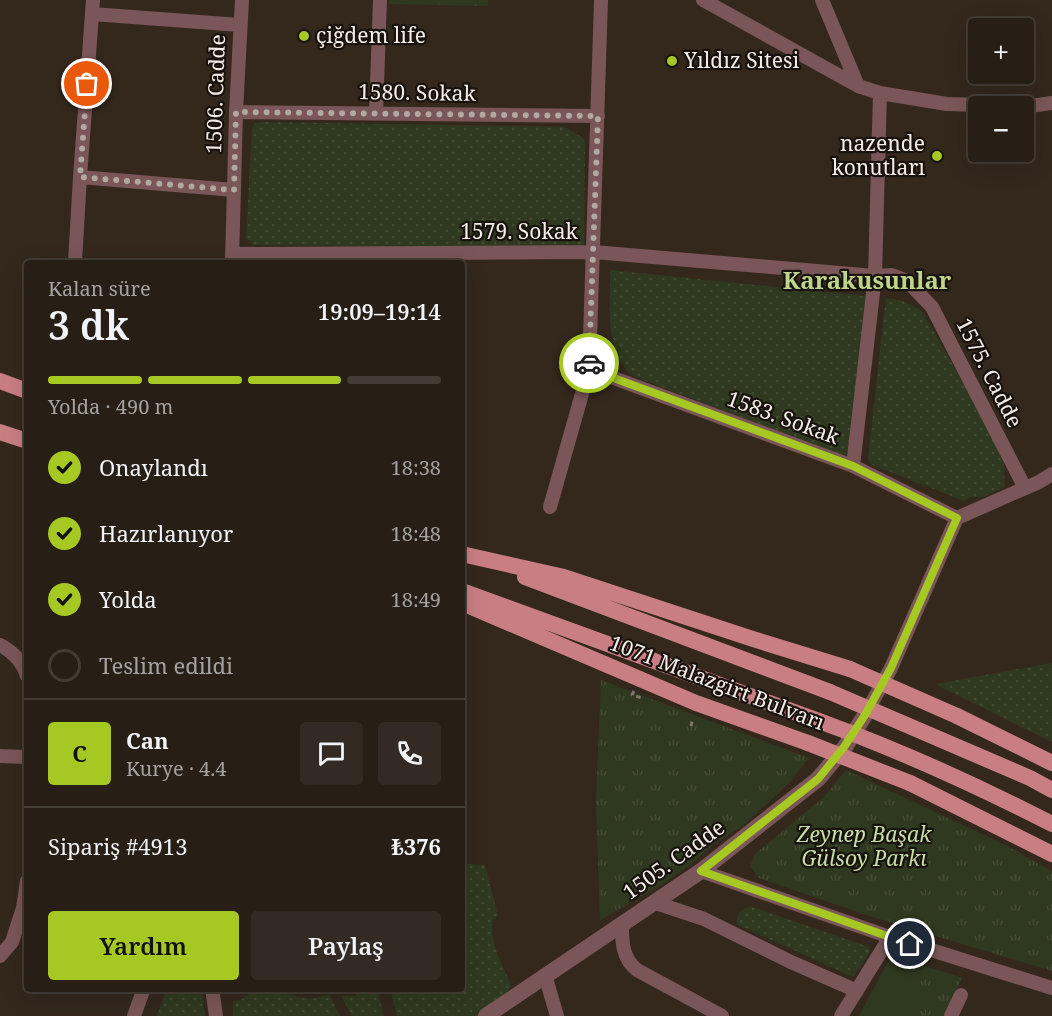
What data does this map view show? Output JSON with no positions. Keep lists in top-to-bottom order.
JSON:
{
  "streets": {
    "main road": ["1071 Malazgirt Bulvarı"],
    "street": [
      "1580. Sokak",
      "1506. Cadde",
      "1579. Sokak",
      "1575. Cadde",
      "1583. Sokak",
      "1505. Cadde"
    ]
  },
  "crossings": [
    ["1580. Sokak", "1506. Cadde"],
    ["1506. Cadde", "1579. Sokak"],
    ["1579. Sokak", "1575. Cadde"]
  ],
  "districts": ["Karakusunlar"],
  "parks": ["Zeynep Başak Gülsoy Parkı"],
  "places": ["çiğdem life", "Yıldız Sitesi", "nazende konutları"],
  "page": {
    "map_buttons": ["+", "−"],
    "heading": ["3 dk", "Kalan süre", "19:09–19:14"],
    "panel": [
      "Can",
      "Kurye · 4.4",
      "Sipariş #4913",
      "₺376"
    ],
    "bar": "Yolda · 490 m",
    "list": [
      ["Onaylandı", "18:38"],
      ["Hazırlanıyor", "18:48"],
      ["Yolda", "18:49"],
      "Teslim edildi"
    ],
    "round": "C",
    "buttons": ["Yardım", "Paylaş"]
  }
}
